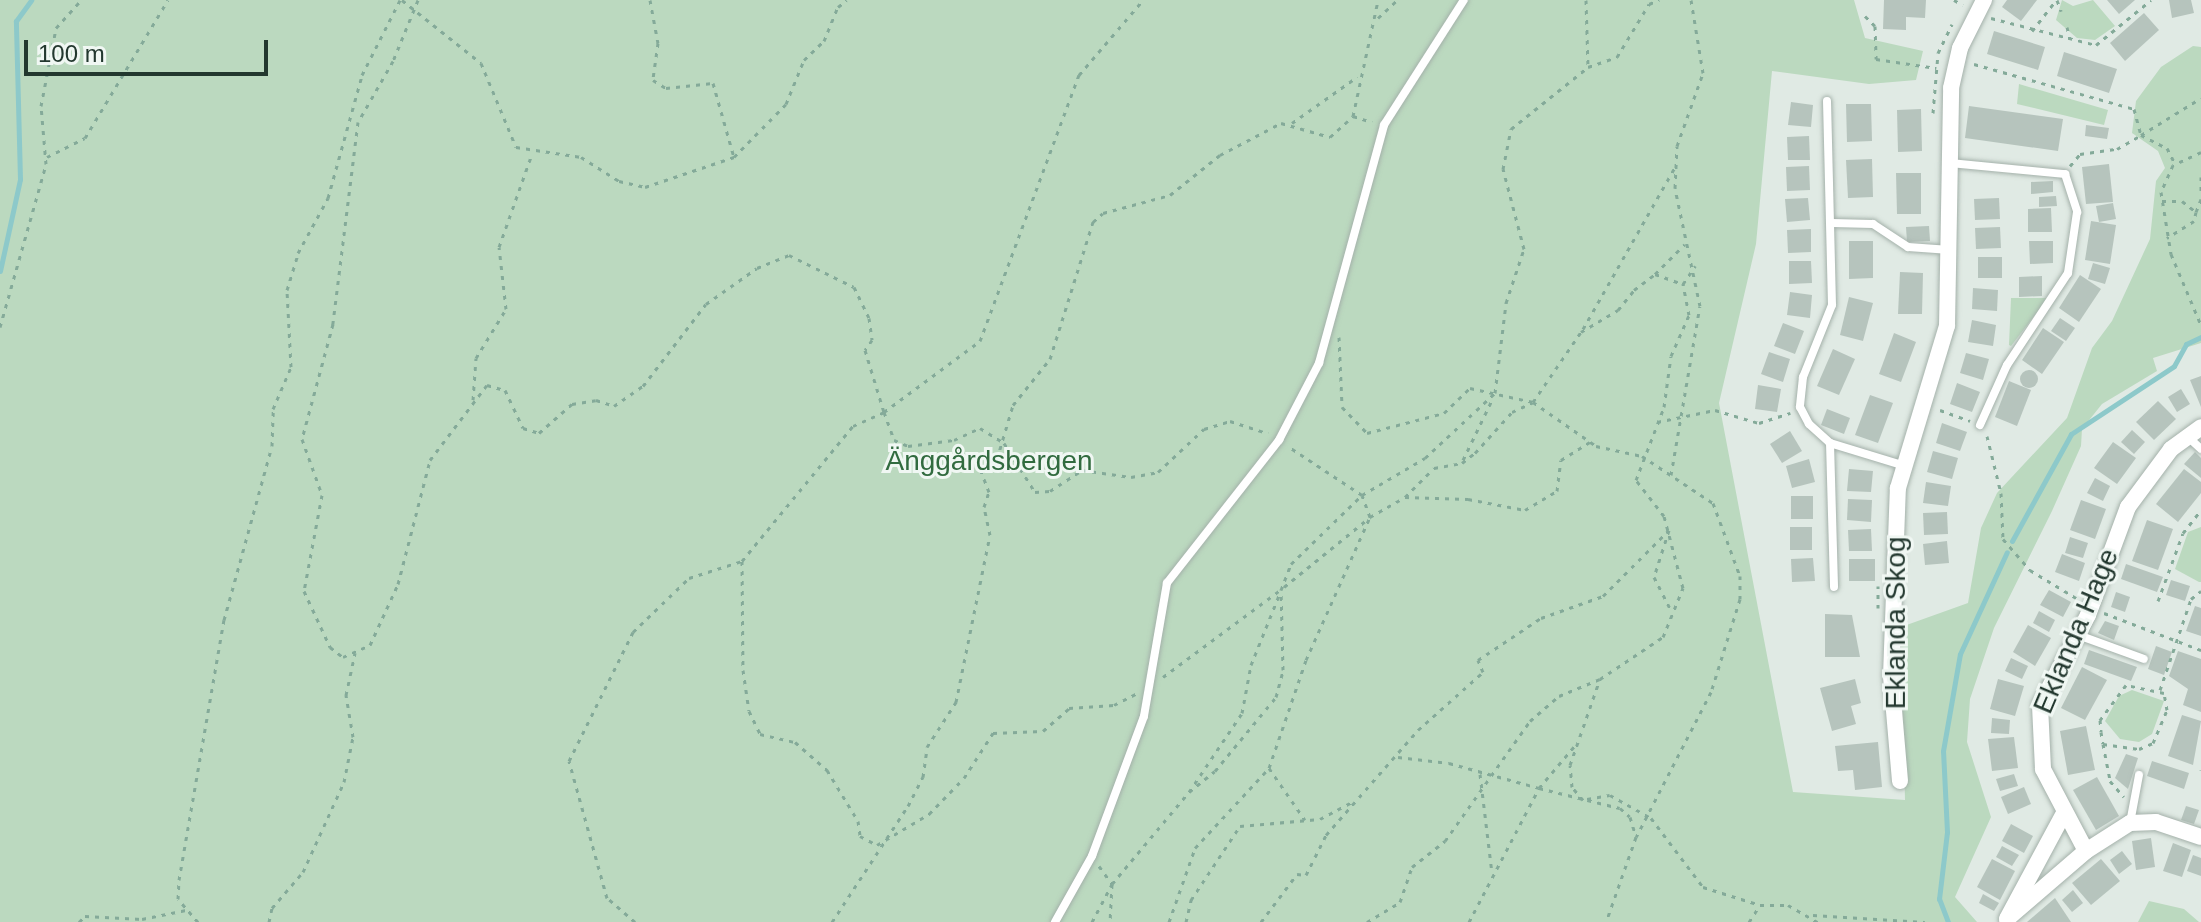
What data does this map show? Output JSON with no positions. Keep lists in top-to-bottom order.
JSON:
{
  "streets": {
    "street": ["Eklanda Skog", "Eklanda Hage"]
  },
  "parks": ["Änggårdsbergen"],
  "scale_bar": "100 m"
}
